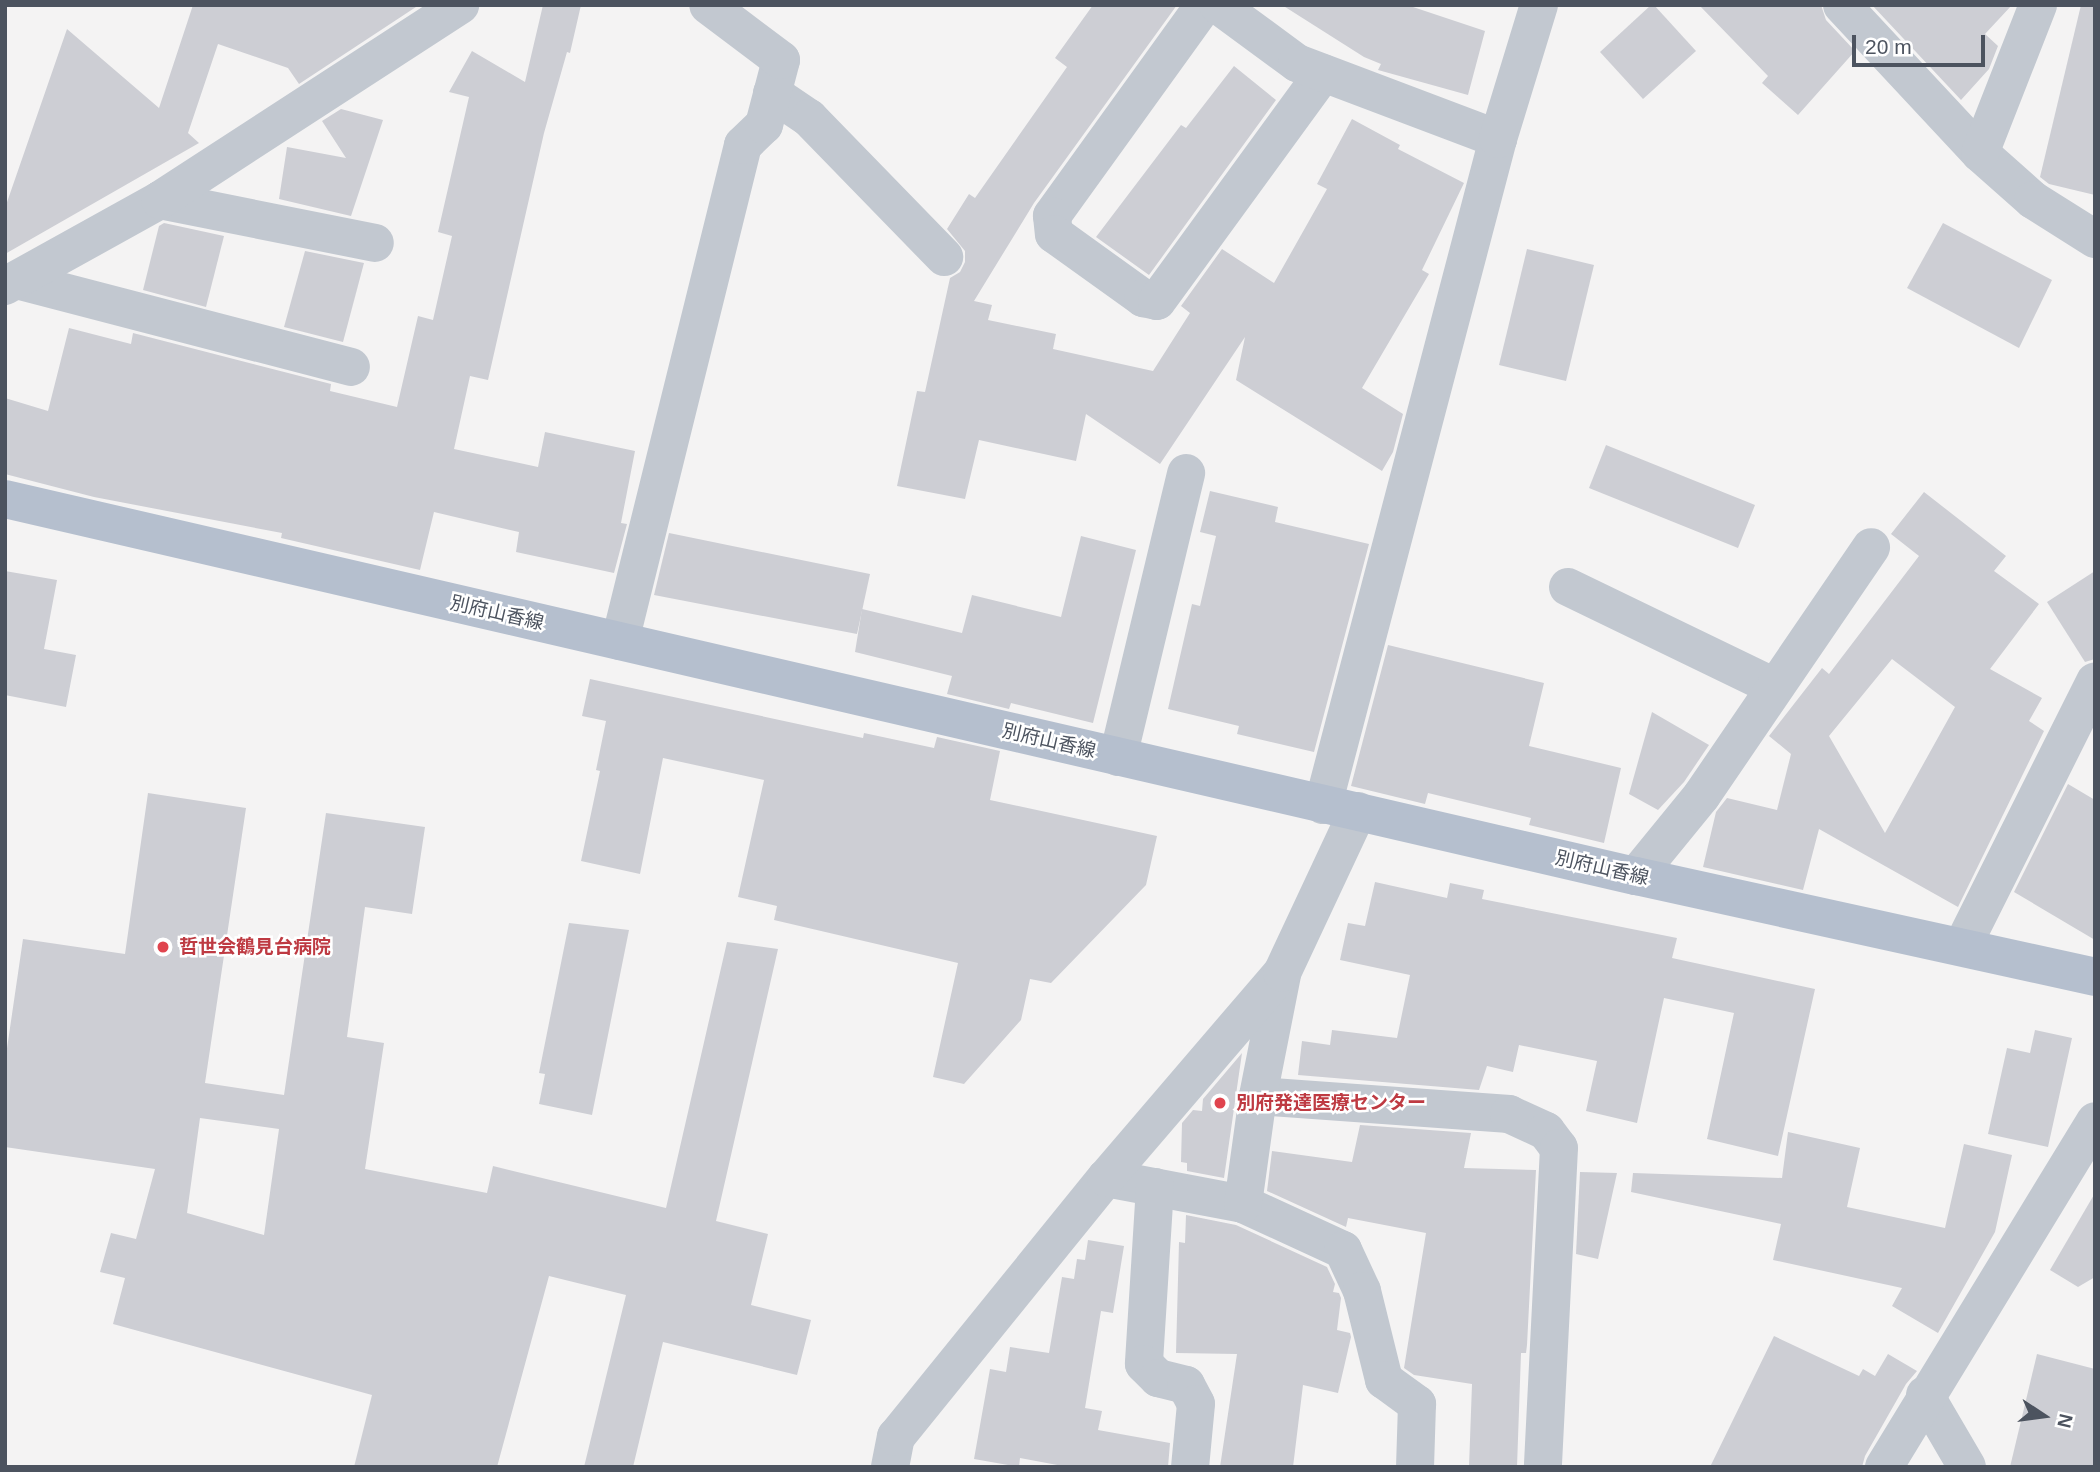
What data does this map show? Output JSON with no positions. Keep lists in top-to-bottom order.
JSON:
{
  "streets": {
    "main road": ["別府山香線"]
  },
  "places": ["哲世会鶴見台病院", "別府発達医療センター"],
  "scale_bar": "20 m",
  "north": "right"
}
